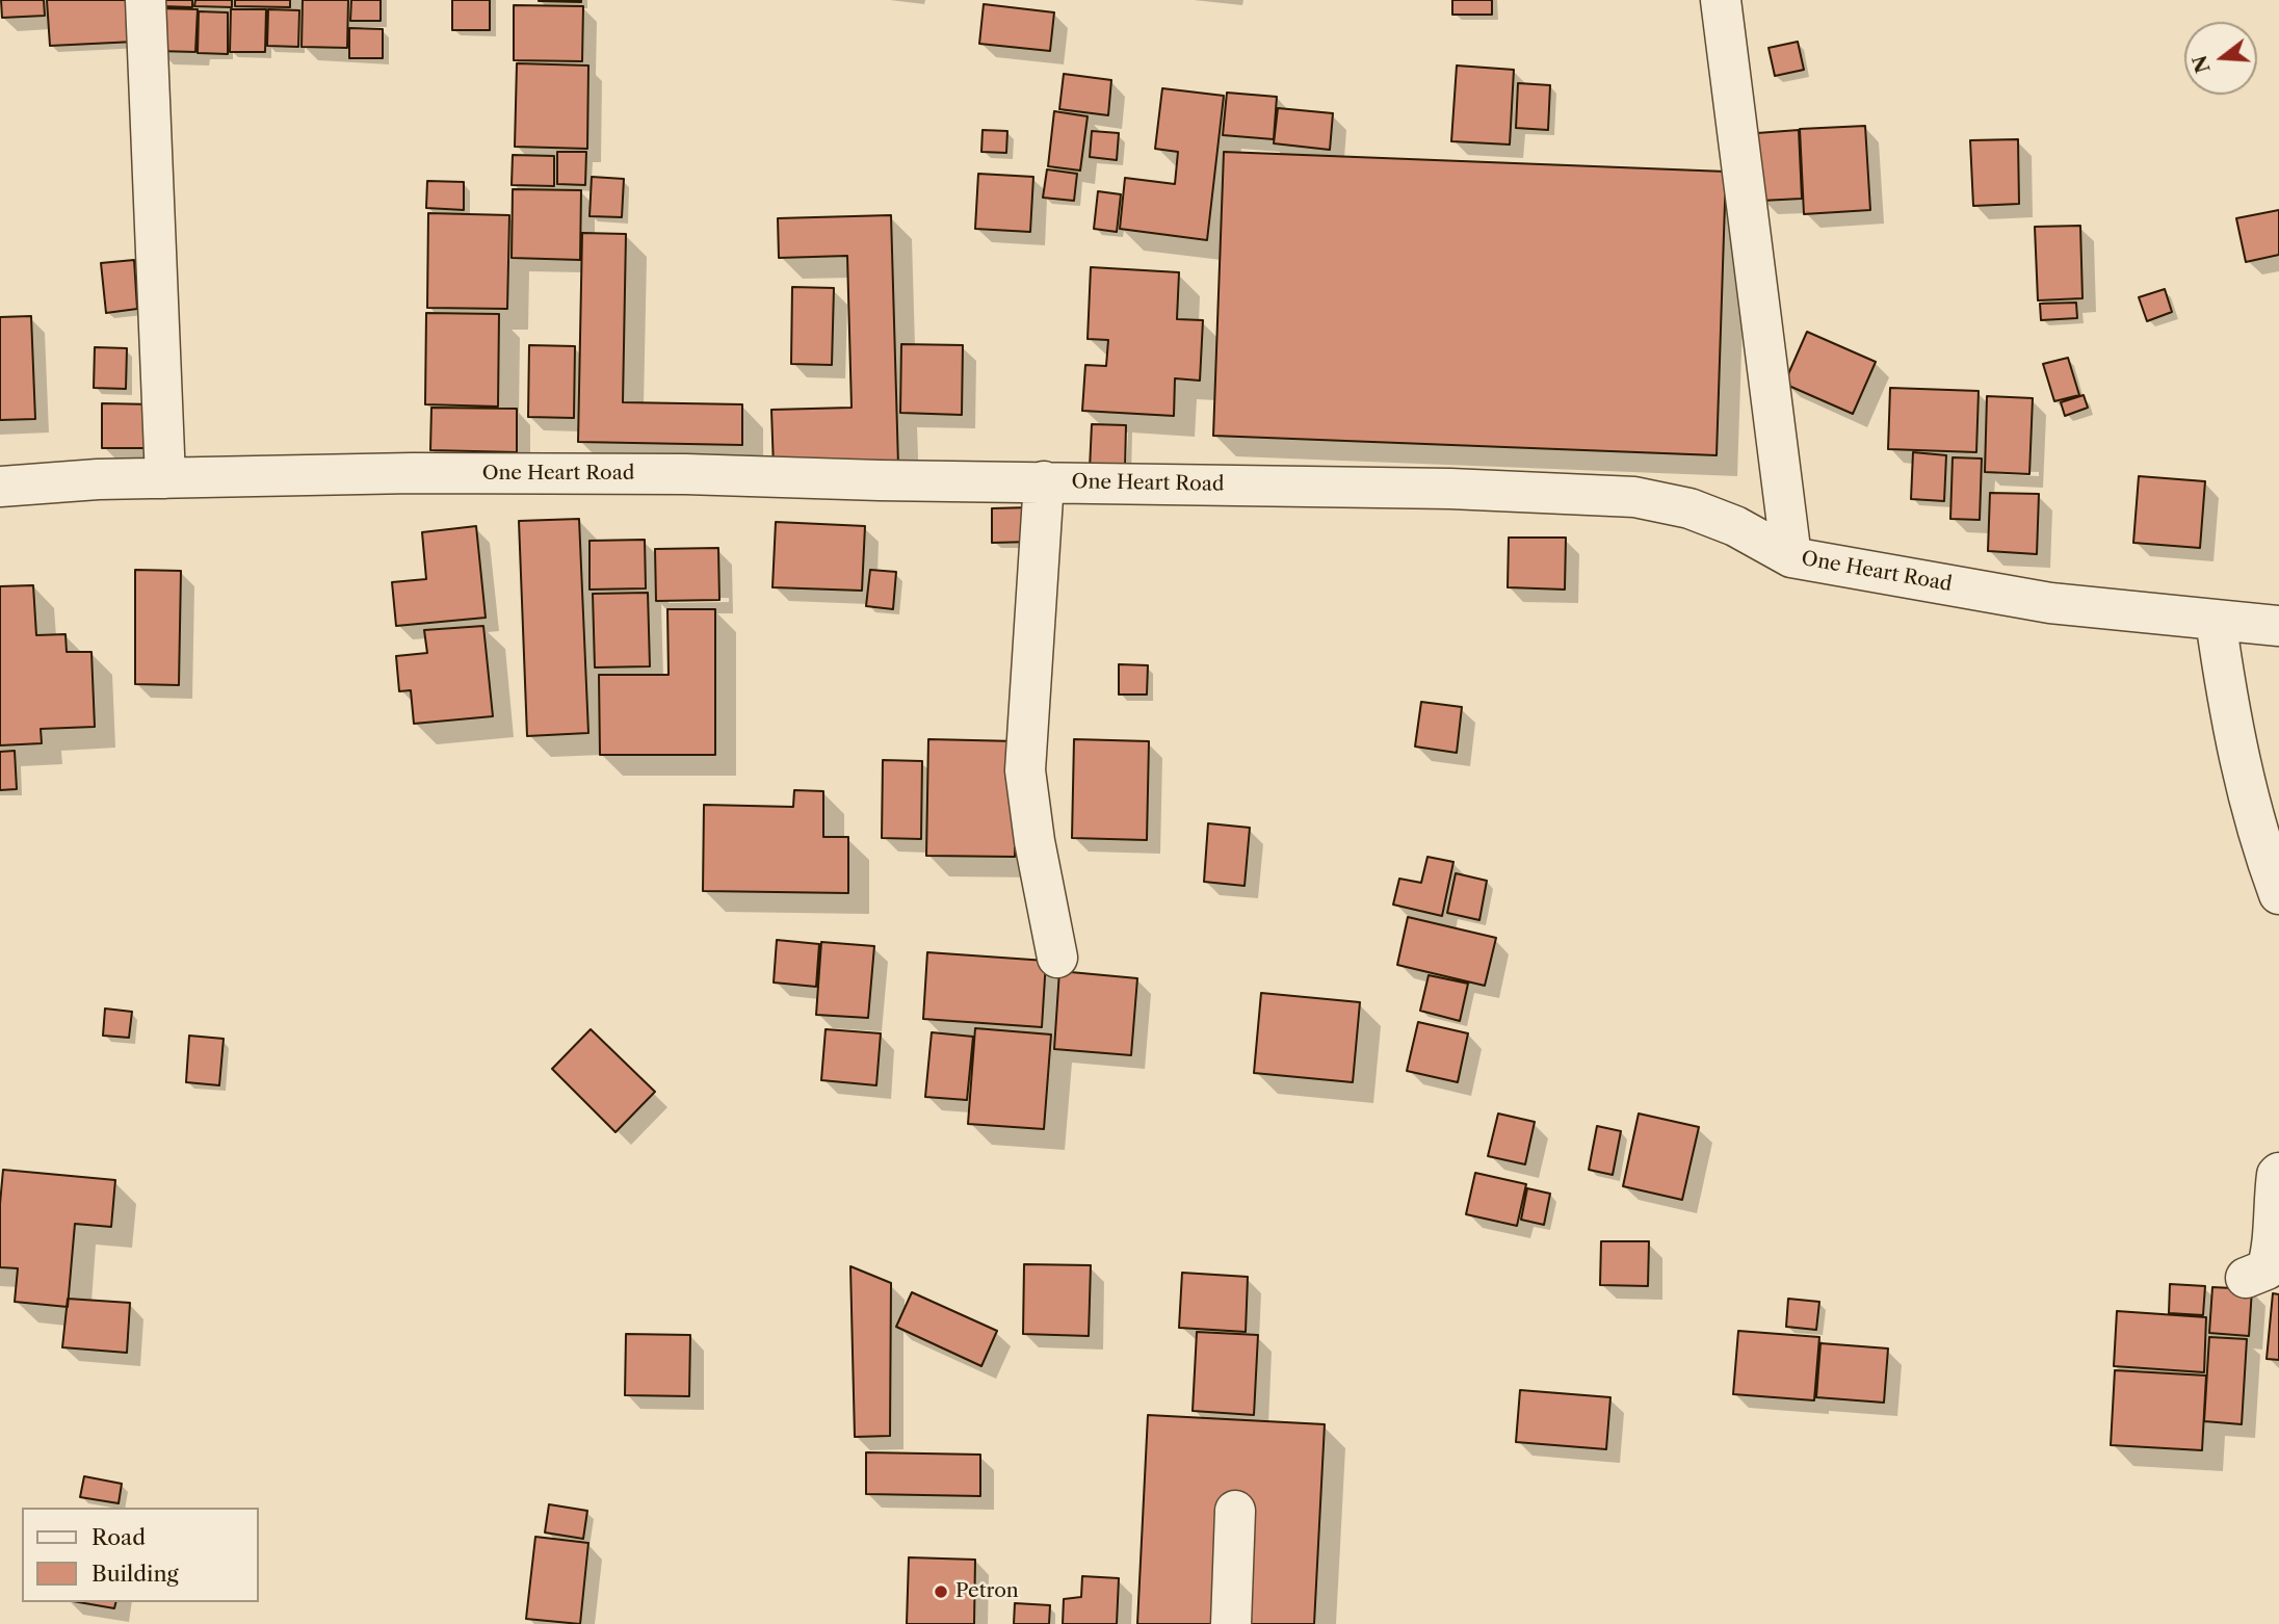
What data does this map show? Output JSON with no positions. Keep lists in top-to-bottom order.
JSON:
{
  "streets": {
    "street": ["One Heart Road"]
  },
  "places": ["Petron"],
  "legend": ["Road", "Building"],
  "north": "left"
}
